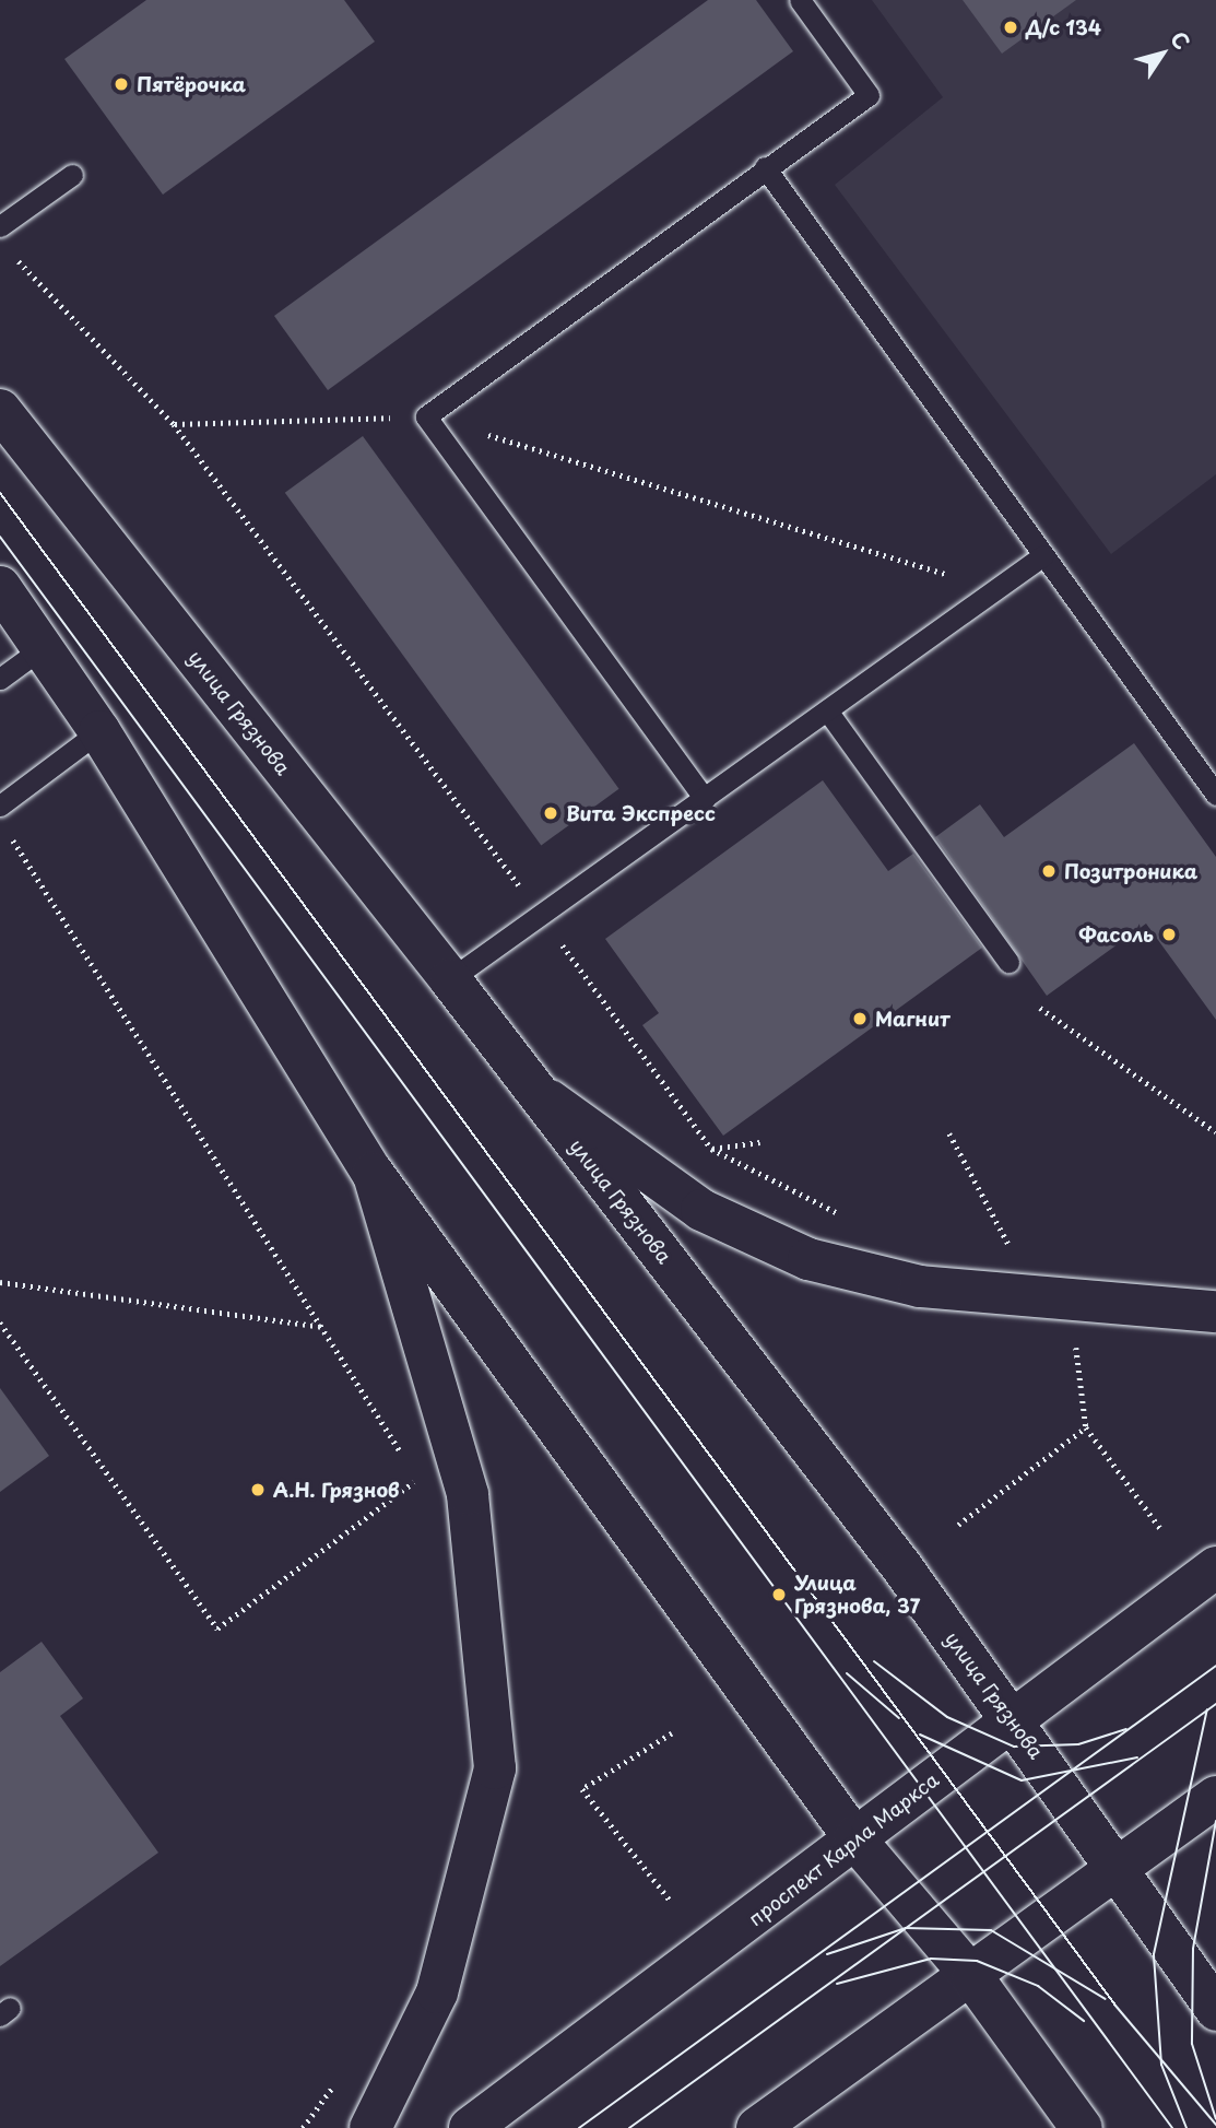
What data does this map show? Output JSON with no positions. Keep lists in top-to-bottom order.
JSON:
{
  "streets": {
    "main road": ["улица Грязнова", "проспект Карла Маркса"]
  },
  "crossings": [
    ["улица Грязнова", "проспект Карла Маркса"]
  ],
  "places": [
    "Д/с 134",
    "Пятёрочка",
    "Вита Экспресс",
    "Позитроника",
    "Фасоль",
    "Магнит",
    "А.Н. Грязнов",
    "Улица Грязнова, 37"
  ],
  "north": "top right"
}
